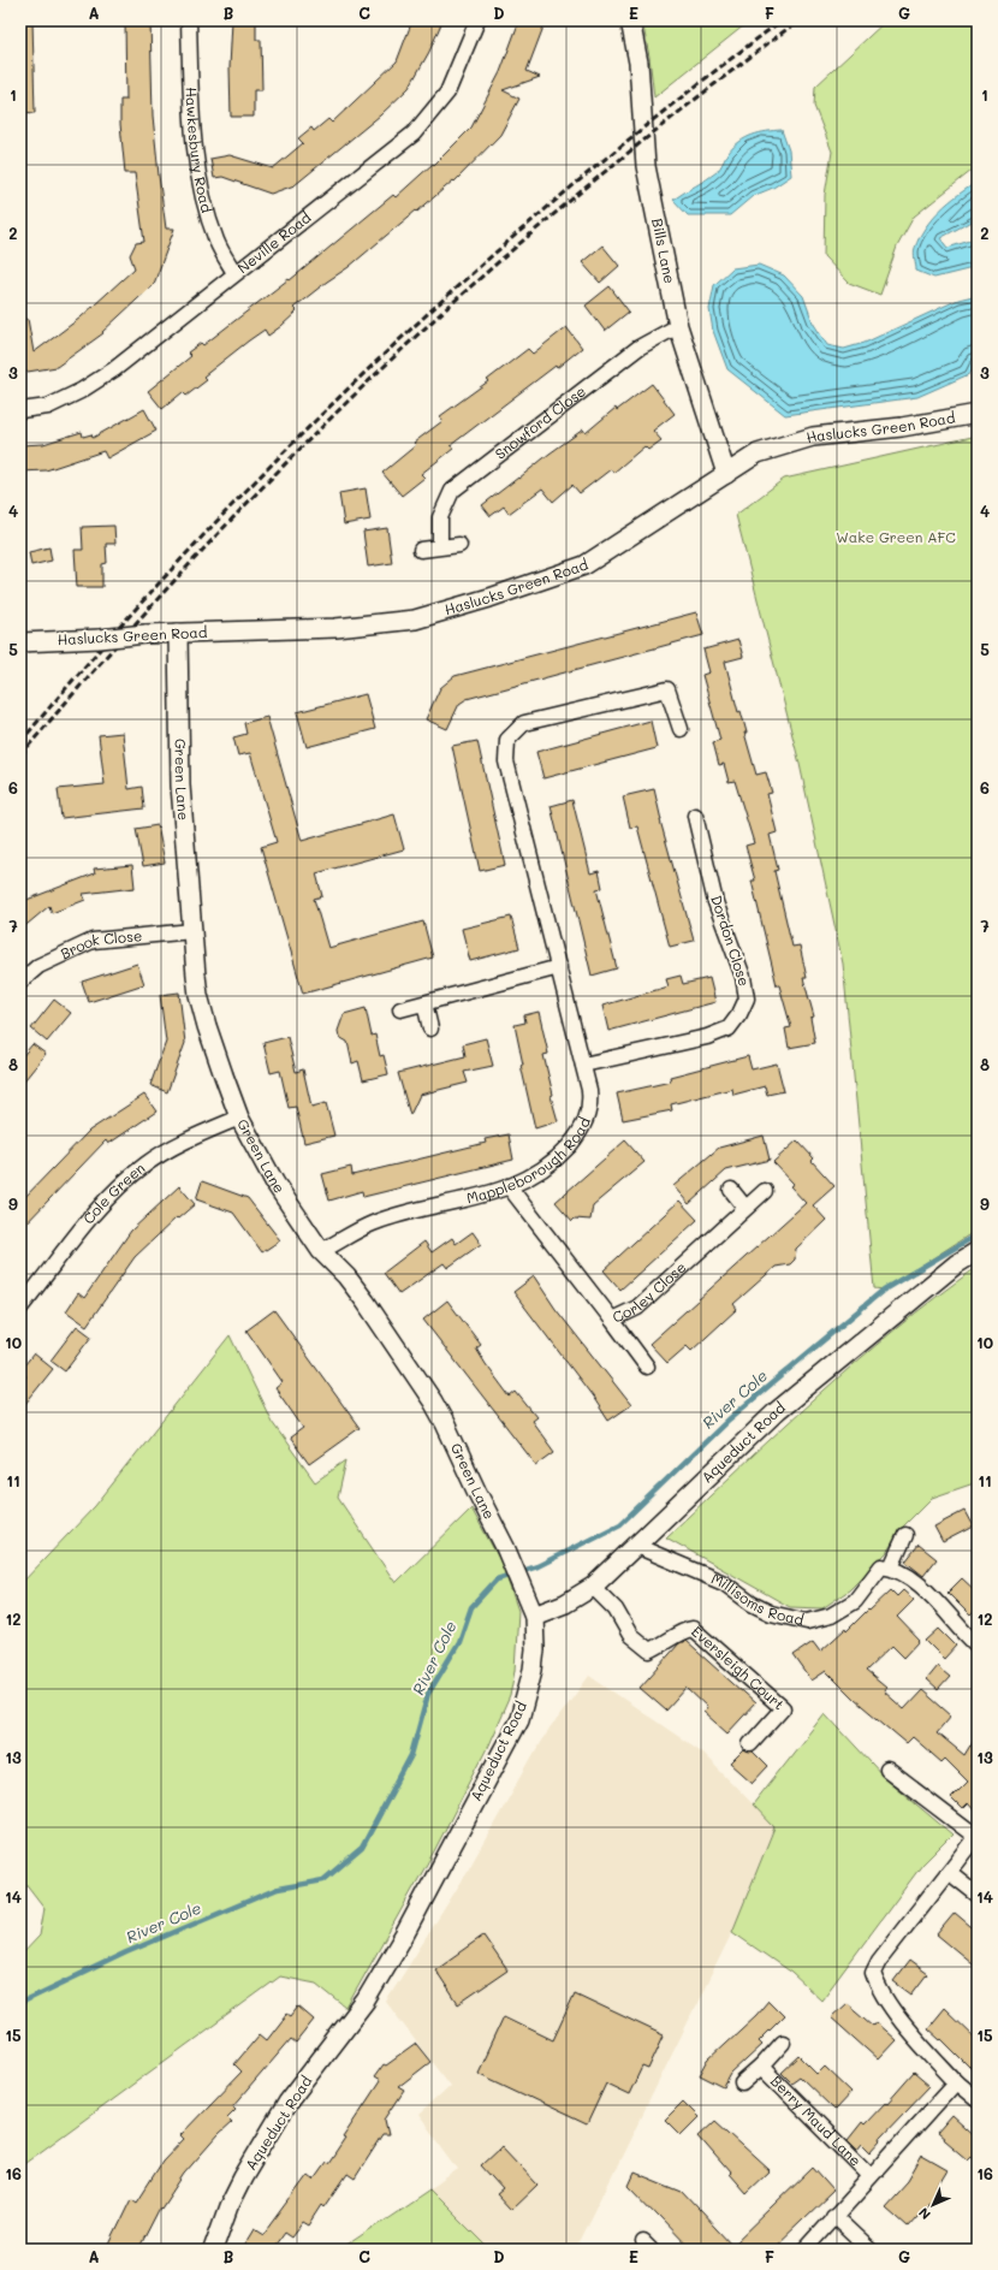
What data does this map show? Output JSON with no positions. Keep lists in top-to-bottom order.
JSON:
{
  "streets": {
    "street": [
      "Hawkesbury Road",
      "Neville Road",
      "Bills Lane",
      "Snowford Close",
      "Haslucks Green Road",
      "Green Lane",
      "Dordon Close",
      "Brook Close",
      "Mappleborough Road",
      "Cole Green",
      "Corley Close",
      "Aqueduct Road",
      "Millisoms Road",
      "Eversleigh Court",
      "Berry Maud Lane"
    ]
  },
  "crossings": [
    ["Hawkesbury Road", "Neville Road"],
    ["Bills Lane", "Snowford Close"],
    ["Bills Lane", "Haslucks Green Road"],
    ["Haslucks Green Road", "Green Lane"],
    ["Green Lane", "Brook Close"],
    ["Green Lane", "Mappleborough Road"],
    ["Green Lane", "Cole Green"],
    ["Green Lane", "Aqueduct Road"],
    ["Dordon Close", "Mappleborough Road"],
    ["Mappleborough Road", "Corley Close"],
    ["Aqueduct Road", "Millisoms Road"],
    ["Aqueduct Road", "Eversleigh Court"]
  ],
  "water": ["River Cole"],
  "parks": ["Wake Green AFC"],
  "north": "bottom left",
  "grid": {
    "columns": [
      "A",
      "B",
      "C",
      "D",
      "E",
      "F",
      "G"
    ],
    "rows": [
      "1",
      "2",
      "3",
      "4",
      "5",
      "6",
      "7",
      "8",
      "9",
      "10",
      "11",
      "12",
      "13",
      "14",
      "15",
      "16"
    ]
  }
}
